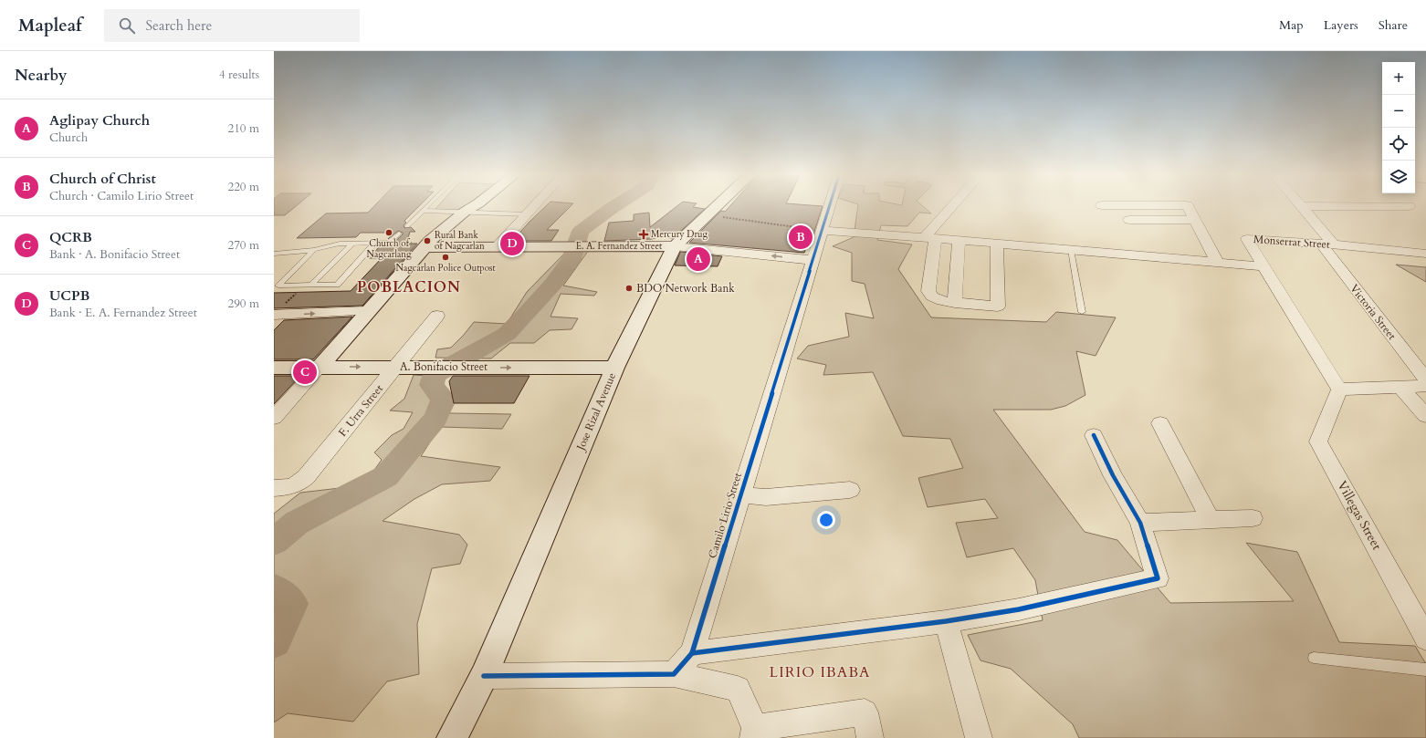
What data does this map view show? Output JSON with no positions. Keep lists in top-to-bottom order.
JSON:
{
  "streets": {
    "main road": ["E. A. Fernandez Street", "A. Bonifacio Street", "Jose Rizal Avenue"],
    "street": [
      "Monserrat Street",
      "Victoria Street",
      "F. Urra Street",
      "Camilo Lirio Street",
      "Villegas Street"
    ]
  },
  "crossings": [
    ["Monserrat Street", "Victoria Street"],
    ["Monserrat Street", "Villegas Street"],
    ["E. A. Fernandez Street", "Jose Rizal Avenue"],
    ["E. A. Fernandez Street", "Camilo Lirio Street"],
    ["A. Bonifacio Street", "F. Urra Street"],
    ["A. Bonifacio Street", "Jose Rizal Avenue"]
  ],
  "one_way": ["E. A. Fernandez Street", "A. Bonifacio Street"],
  "districts": ["POBLACION", "LIRIO IBABA"],
  "places": {
    "other": [
      "Church of Nagcarlang",
      "Rural Bank of Nagcarlan",
      "Nagcarlan Police Outpost",
      "BDO Network Bank"
    ],
    "health": ["Mercury Drug"]
  },
  "page": {
    "header": "Mapleaf",
    "search": "Search here",
    "nav": ["Map", "Layers", "Share"],
    "heading": ["Nearby", "4 results"],
    "map_buttons": ["+", "−"],
    "list": [
      {
        "mark": "A",
        "name": "Aglipay Church",
        "note": "Church",
        "value": "210 m"
      },
      {
        "mark": "B",
        "name": "Church of Christ",
        "note": "Church · Camilo Lirio Street",
        "value": "220 m"
      },
      {
        "mark": "C",
        "name": "QCRB",
        "note": "Bank · A. Bonifacio Street",
        "value": "270 m"
      },
      {
        "mark": "D",
        "name": "UCPB",
        "note": "Bank · E. A. Fernandez Street",
        "value": "290 m"
      }
    ],
    "pins": [
      "B",
      "D",
      "A",
      "C"
    ]
  }
}
